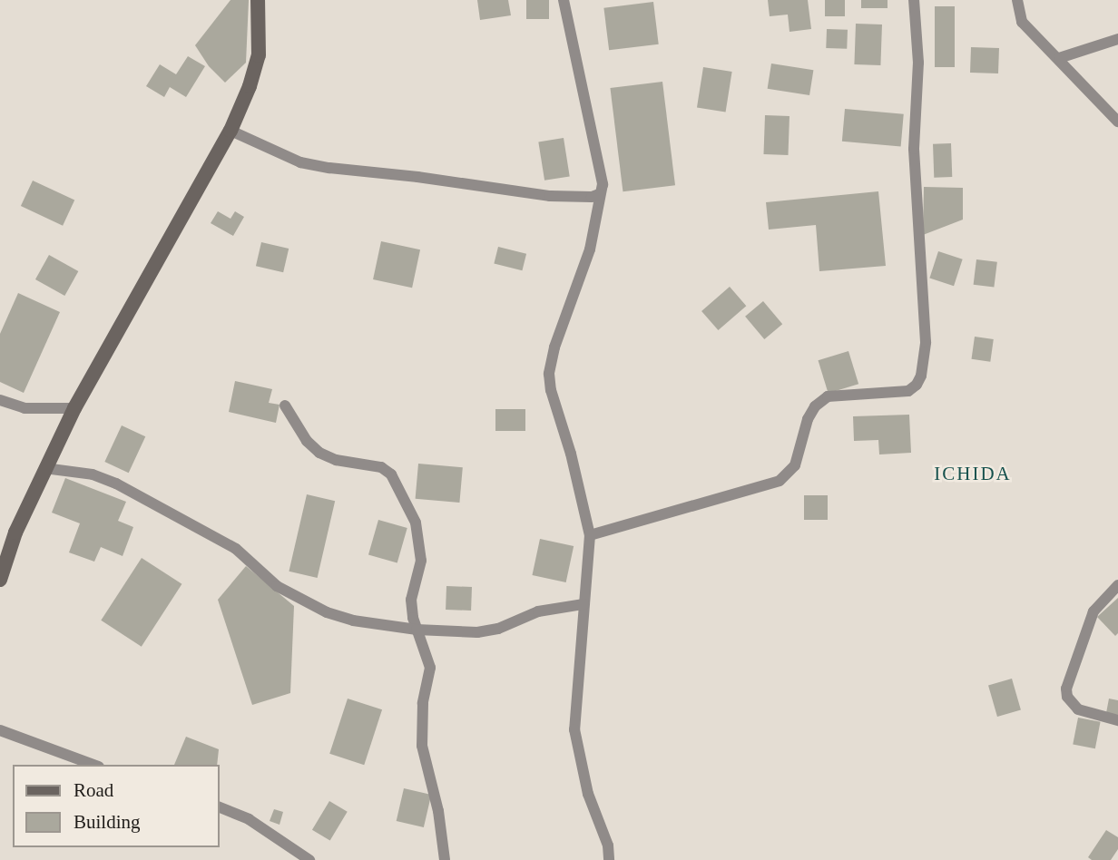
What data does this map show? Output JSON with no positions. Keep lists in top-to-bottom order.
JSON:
{
  "districts": ["ICHIDA"],
  "legend": ["Road", "Building"]
}
